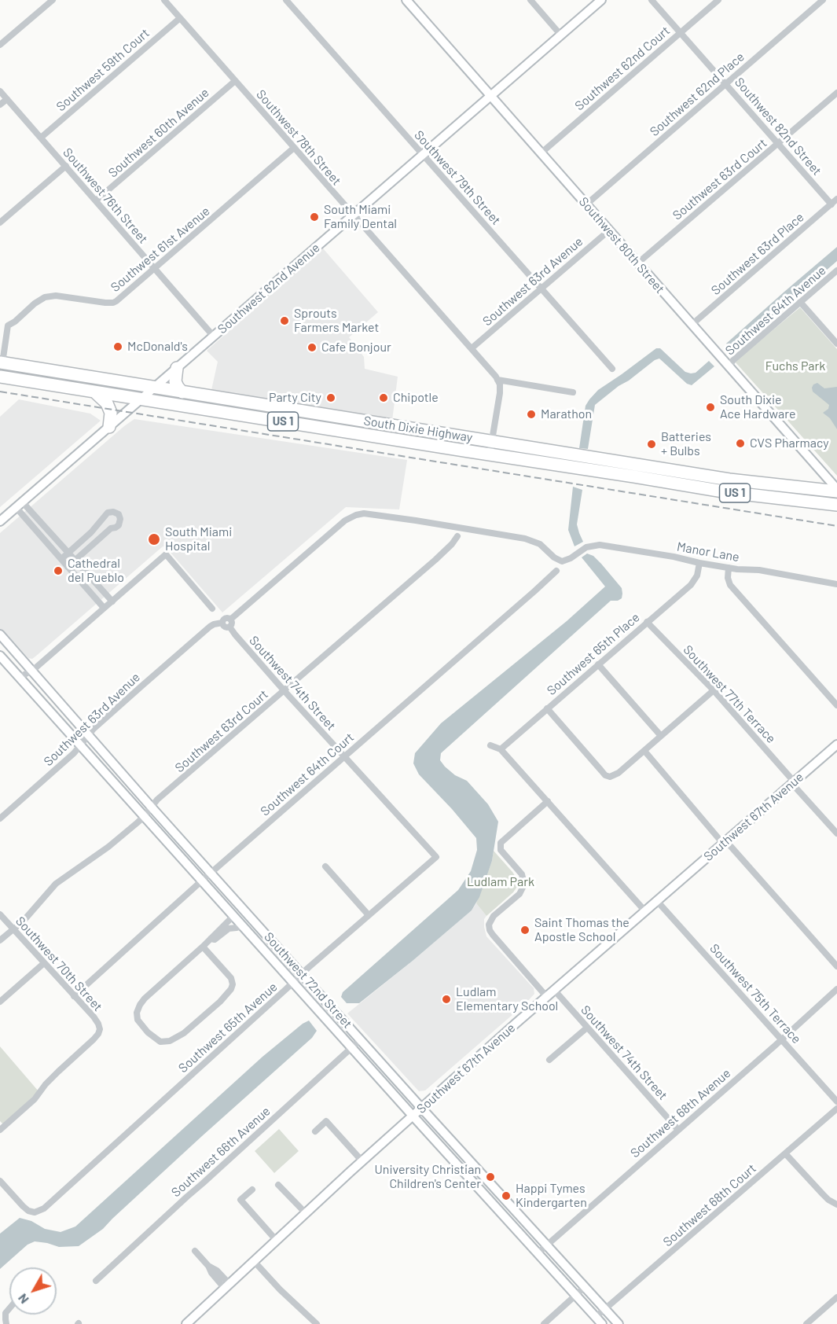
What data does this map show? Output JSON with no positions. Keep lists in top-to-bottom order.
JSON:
{
  "streets": {
    "highway": ["US 1", "South Dixie Highway"],
    "main road": [
      "Southwest 80th Street",
      "Southwest 62nd Avenue",
      "Southwest 67th Avenue",
      "Southwest 72nd Street"
    ],
    "street": [
      "Southwest 62nd Court",
      "Southwest 59th Court",
      "Southwest 62nd Place",
      "Southwest 82nd Street",
      "Southwest 60th Avenue",
      "Southwest 78th Street",
      "Southwest 79th Street",
      "Southwest 63rd Court",
      "Southwest 76th Street",
      "Southwest 61st Avenue",
      "Southwest 63rd Place",
      "Southwest 63rd Avenue",
      "Southwest 64th Avenue",
      "Manor Lane",
      "Southwest 65th Place",
      "Southwest 74th Street",
      "Southwest 77th Terrace",
      "Southwest 64th Court",
      "Southwest 70th Street",
      "Southwest 75th Terrace",
      "Southwest 65th Avenue",
      "Southwest 68th Avenue",
      "Southwest 66th Avenue",
      "Southwest 68th Court"
    ]
  },
  "crossings": [
    ["Southwest 62nd Court", "Southwest 82nd Street"],
    ["Southwest 62nd Court", "Southwest 80th Street"],
    ["Southwest 59th Court", "Southwest 78th Street"],
    ["Southwest 59th Court", "Southwest 76th Street"],
    ["Southwest 62nd Place", "Southwest 82nd Street"],
    ["Southwest 62nd Place", "Southwest 80th Street"],
    ["Southwest 82nd Street", "Southwest 63rd Court"],
    ["Southwest 82nd Street", "Southwest 63rd Place"],
    ["Southwest 60th Avenue", "Southwest 78th Street"],
    ["Southwest 60th Avenue", "Southwest 76th Street"],
    ["Southwest 78th Street", "Southwest 61st Avenue"],
    ["Southwest 78th Street", "Southwest 63rd Avenue"],
    ["Southwest 78th Street", "Southwest 62nd Avenue"],
    ["Southwest 79th Street", "Southwest 63rd Avenue"],
    ["Southwest 79th Street", "Southwest 62nd Avenue"],
    ["Southwest 63rd Court", "Southwest 80th Street"],
    ["Southwest 63rd Court", "Southwest 74th Street"],
    ["Southwest 63rd Court", "Southwest 70th Street"],
    ["Southwest 63rd Court", "Southwest 72nd Street"],
    ["Southwest 76th Street", "Southwest 61st Avenue"],
    ["Southwest 76th Street", "Southwest 62nd Avenue"],
    ["Southwest 80th Street", "Southwest 63rd Place"],
    ["Southwest 80th Street", "Southwest 63rd Avenue"],
    ["Southwest 80th Street", "Southwest 62nd Avenue"],
    ["Southwest 80th Street", "Southwest 64th Avenue"],
    ["Southwest 80th Street", "South Dixie Highway"],
    ["Southwest 63rd Avenue", "Manor Lane"],
    ["Southwest 63rd Avenue", "Southwest 74th Street"],
    ["Southwest 63rd Avenue", "Southwest 72nd Street"],
    ["Southwest 62nd Avenue", "South Dixie Highway"],
    ["Manor Lane", "Southwest 65th Place"],
    ["Manor Lane", "Southwest 74th Street"],
    ["Southwest 65th Place", "Southwest 77th Terrace"],
    ["Southwest 74th Street", "Southwest 64th Court"],
    ["Southwest 74th Street", "Southwest 67th Avenue"],
    ["Southwest 74th Street", "Southwest 65th Avenue"],
    ["Southwest 74th Street", "Southwest 68th Avenue"],
    ["Southwest 77th Terrace", "Southwest 67th Avenue"],
    ["Southwest 64th Court", "Southwest 70th Street"],
    ["Southwest 64th Court", "Southwest 72nd Street"],
    ["Southwest 67th Avenue", "Southwest 72nd Street"],
    ["Southwest 67th Avenue", "Southwest 75th Terrace"],
    ["Southwest 72nd Street", "Southwest 65th Avenue"],
    ["Southwest 72nd Street", "Southwest 68th Avenue"],
    ["Southwest 72nd Street", "Southwest 66th Avenue"],
    ["Southwest 72nd Street", "Southwest 68th Court"],
    ["Southwest 75th Terrace", "Southwest 68th Avenue"]
  ],
  "parks": ["Fuchs Park", "Ludlam Park"],
  "places": [
    "South Miami Family Dental",
    "Sprouts Farmers Market",
    "McDonald's",
    "Cafe Bonjour",
    "Party City",
    "Chipotle",
    "South Dixie Ace Hardware",
    "Marathon",
    "CVS Pharmacy",
    "Batteries + Bulbs",
    "South Miami Hospital",
    "Cathedral del Pueblo",
    "Saint Thomas the Apostle School",
    "Ludlam Elementary School",
    "University Christian Children's Center",
    "Happi Tymes Kindergarten"
  ],
  "north": "bottom left"
}
